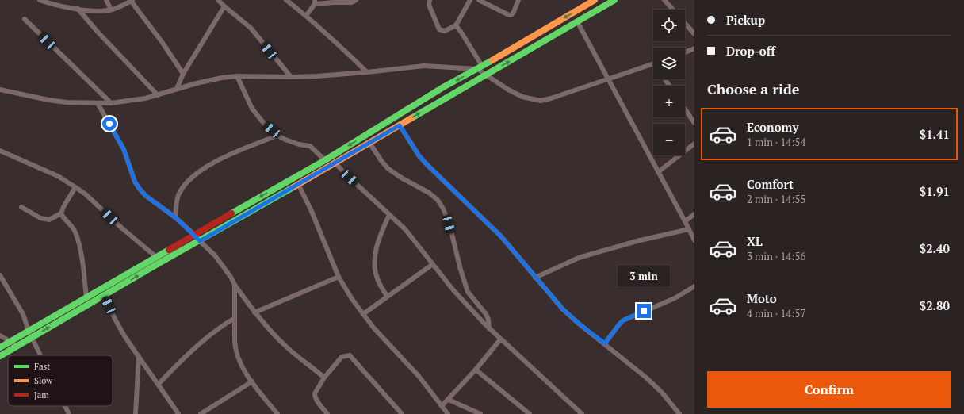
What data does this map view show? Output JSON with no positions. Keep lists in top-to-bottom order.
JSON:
{
  "legend": ["Fast", "Slow", "Jam"],
  "page": {
    "banner": ["Pickup", "Drop-off"],
    "map_buttons": ["+", "−"],
    "heading": "Choose a ride",
    "list": [
      {
        "name": "Economy",
        "note": "1 min · 14:54",
        "value": "$1.41"
      },
      {
        "name": "Comfort",
        "note": "2 min · 14:55",
        "value": "$1.91"
      },
      {
        "name": "XL",
        "note": "3 min · 14:56",
        "value": "$2.40"
      },
      {
        "name": "Moto",
        "note": "4 min · 14:57",
        "value": "$2.80"
      }
    ],
    "bubble": "3 min",
    "buttons": "Confirm"
  }
}
